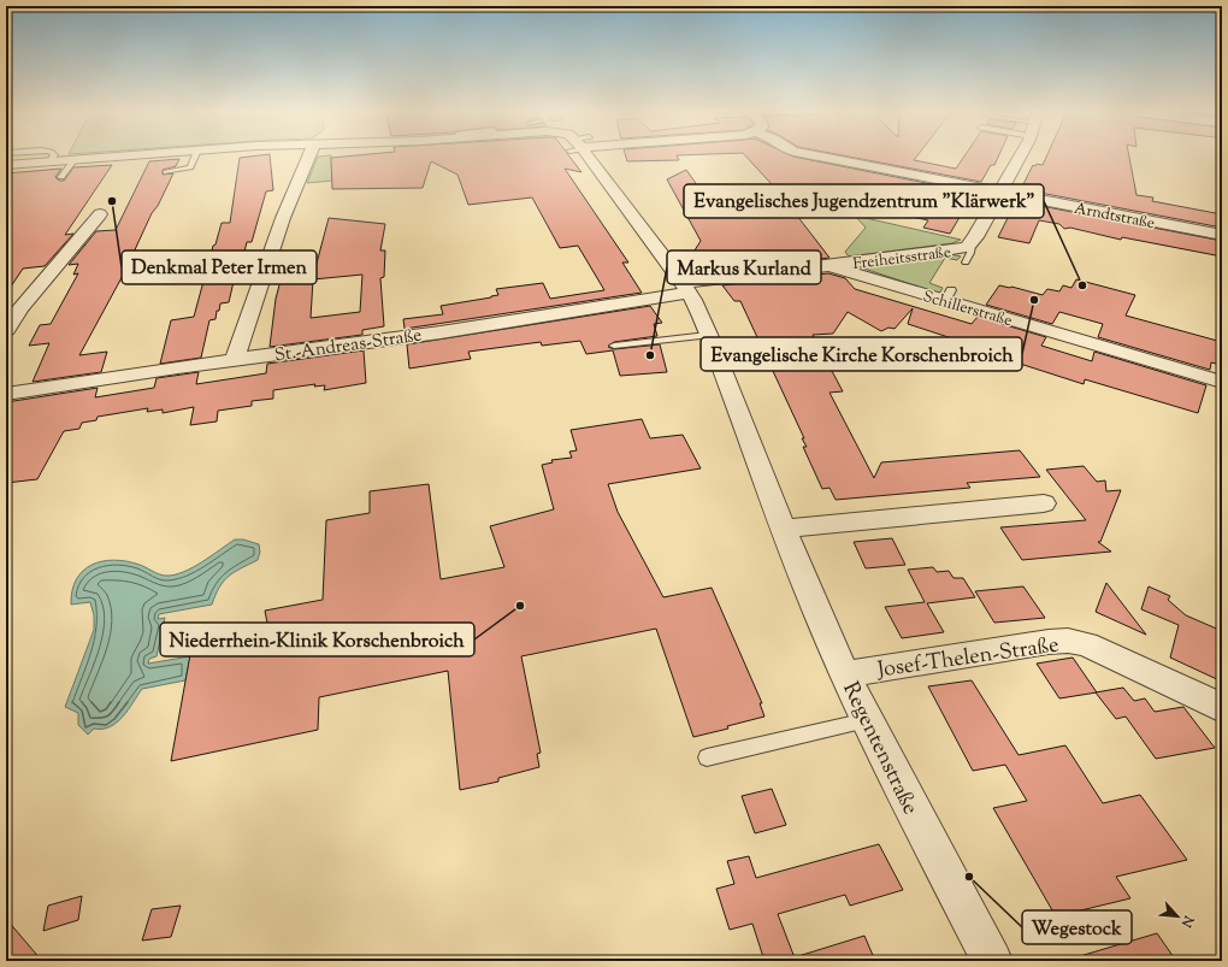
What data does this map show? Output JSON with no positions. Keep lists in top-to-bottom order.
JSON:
{
  "streets": {
    "street": [
      "Arndtstraße",
      "Freiheitsstraße",
      "Schillerstraße",
      "St.-Andreas-Straße",
      "Josef-Thelen-Straße",
      "Regentenstraße"
    ]
  },
  "crossings": [
    ["Arndtstraße", "Freiheitsstraße"],
    ["Freiheitsstraße", "Schillerstraße"],
    ["Freiheitsstraße", "St.-Andreas-Straße"],
    ["Freiheitsstraße", "Regentenstraße"],
    ["St.-Andreas-Straße", "Regentenstraße"],
    ["Josef-Thelen-Straße", "Regentenstraße"]
  ],
  "places": [
    "Denkmal Peter Irmen",
    "Evangelisches Jugendzentrum \"Klärwerk\"",
    "Evangelische Kirche Korschenbroich",
    "Markus Kurland",
    "Niederrhein-Klinik Korschenbroich",
    "Wegestock"
  ],
  "north": "bottom right"
}
